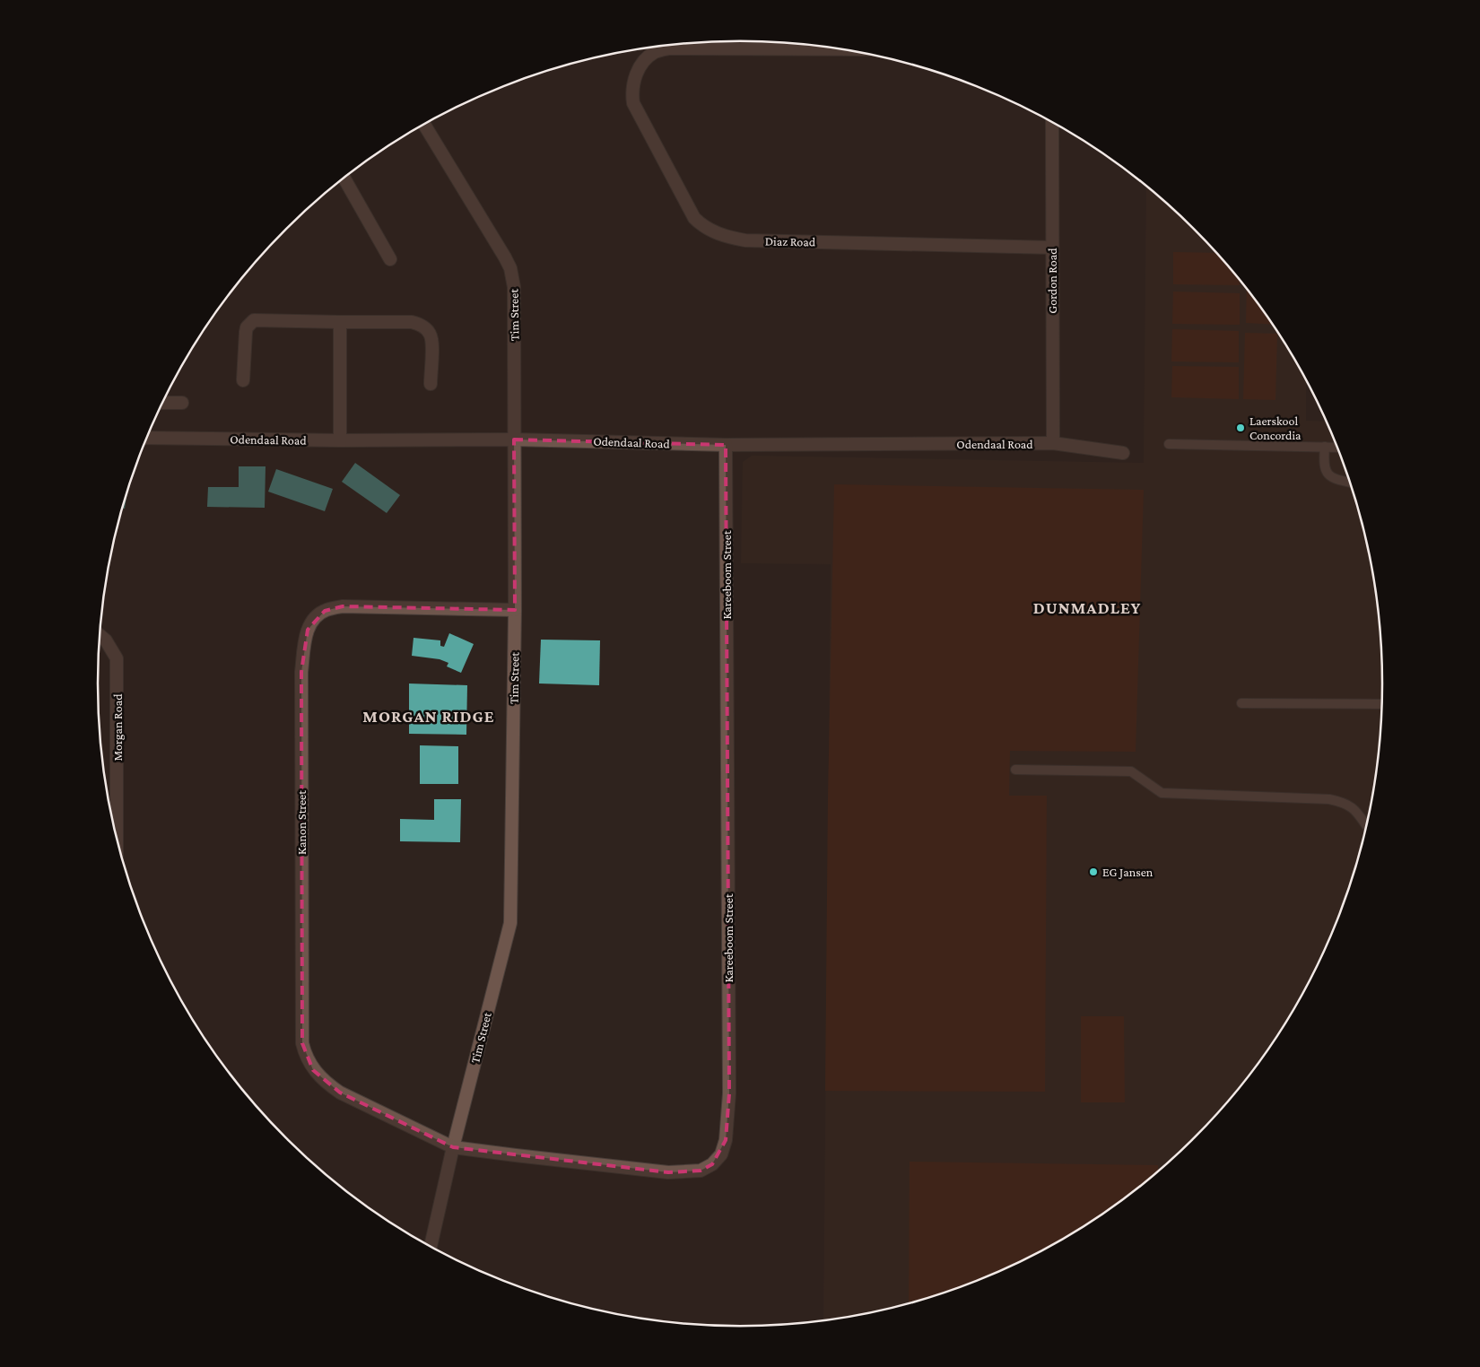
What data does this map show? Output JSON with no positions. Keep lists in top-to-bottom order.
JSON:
{
  "streets": {
    "street": [
      "Diaz Road",
      "Gordon Road",
      "Tim Street",
      "Odendaal Road",
      "Kareeboom Street",
      "Morgan Road",
      "Kanon Street"
    ]
  },
  "crossings": [
    ["Diaz Road", "Gordon Road"],
    ["Gordon Road", "Odendaal Road"],
    ["Tim Street", "Odendaal Road"],
    ["Tim Street", "Kareeboom Street"],
    ["Tim Street", "Kanon Street"],
    ["Odendaal Road", "Kareeboom Street"],
    ["Kareeboom Street", "Kanon Street"]
  ],
  "districts": ["DUNMADLEY", "MORGAN RIDGE"],
  "places": ["Laerskool Concordia", "EG Jansen"]
}
